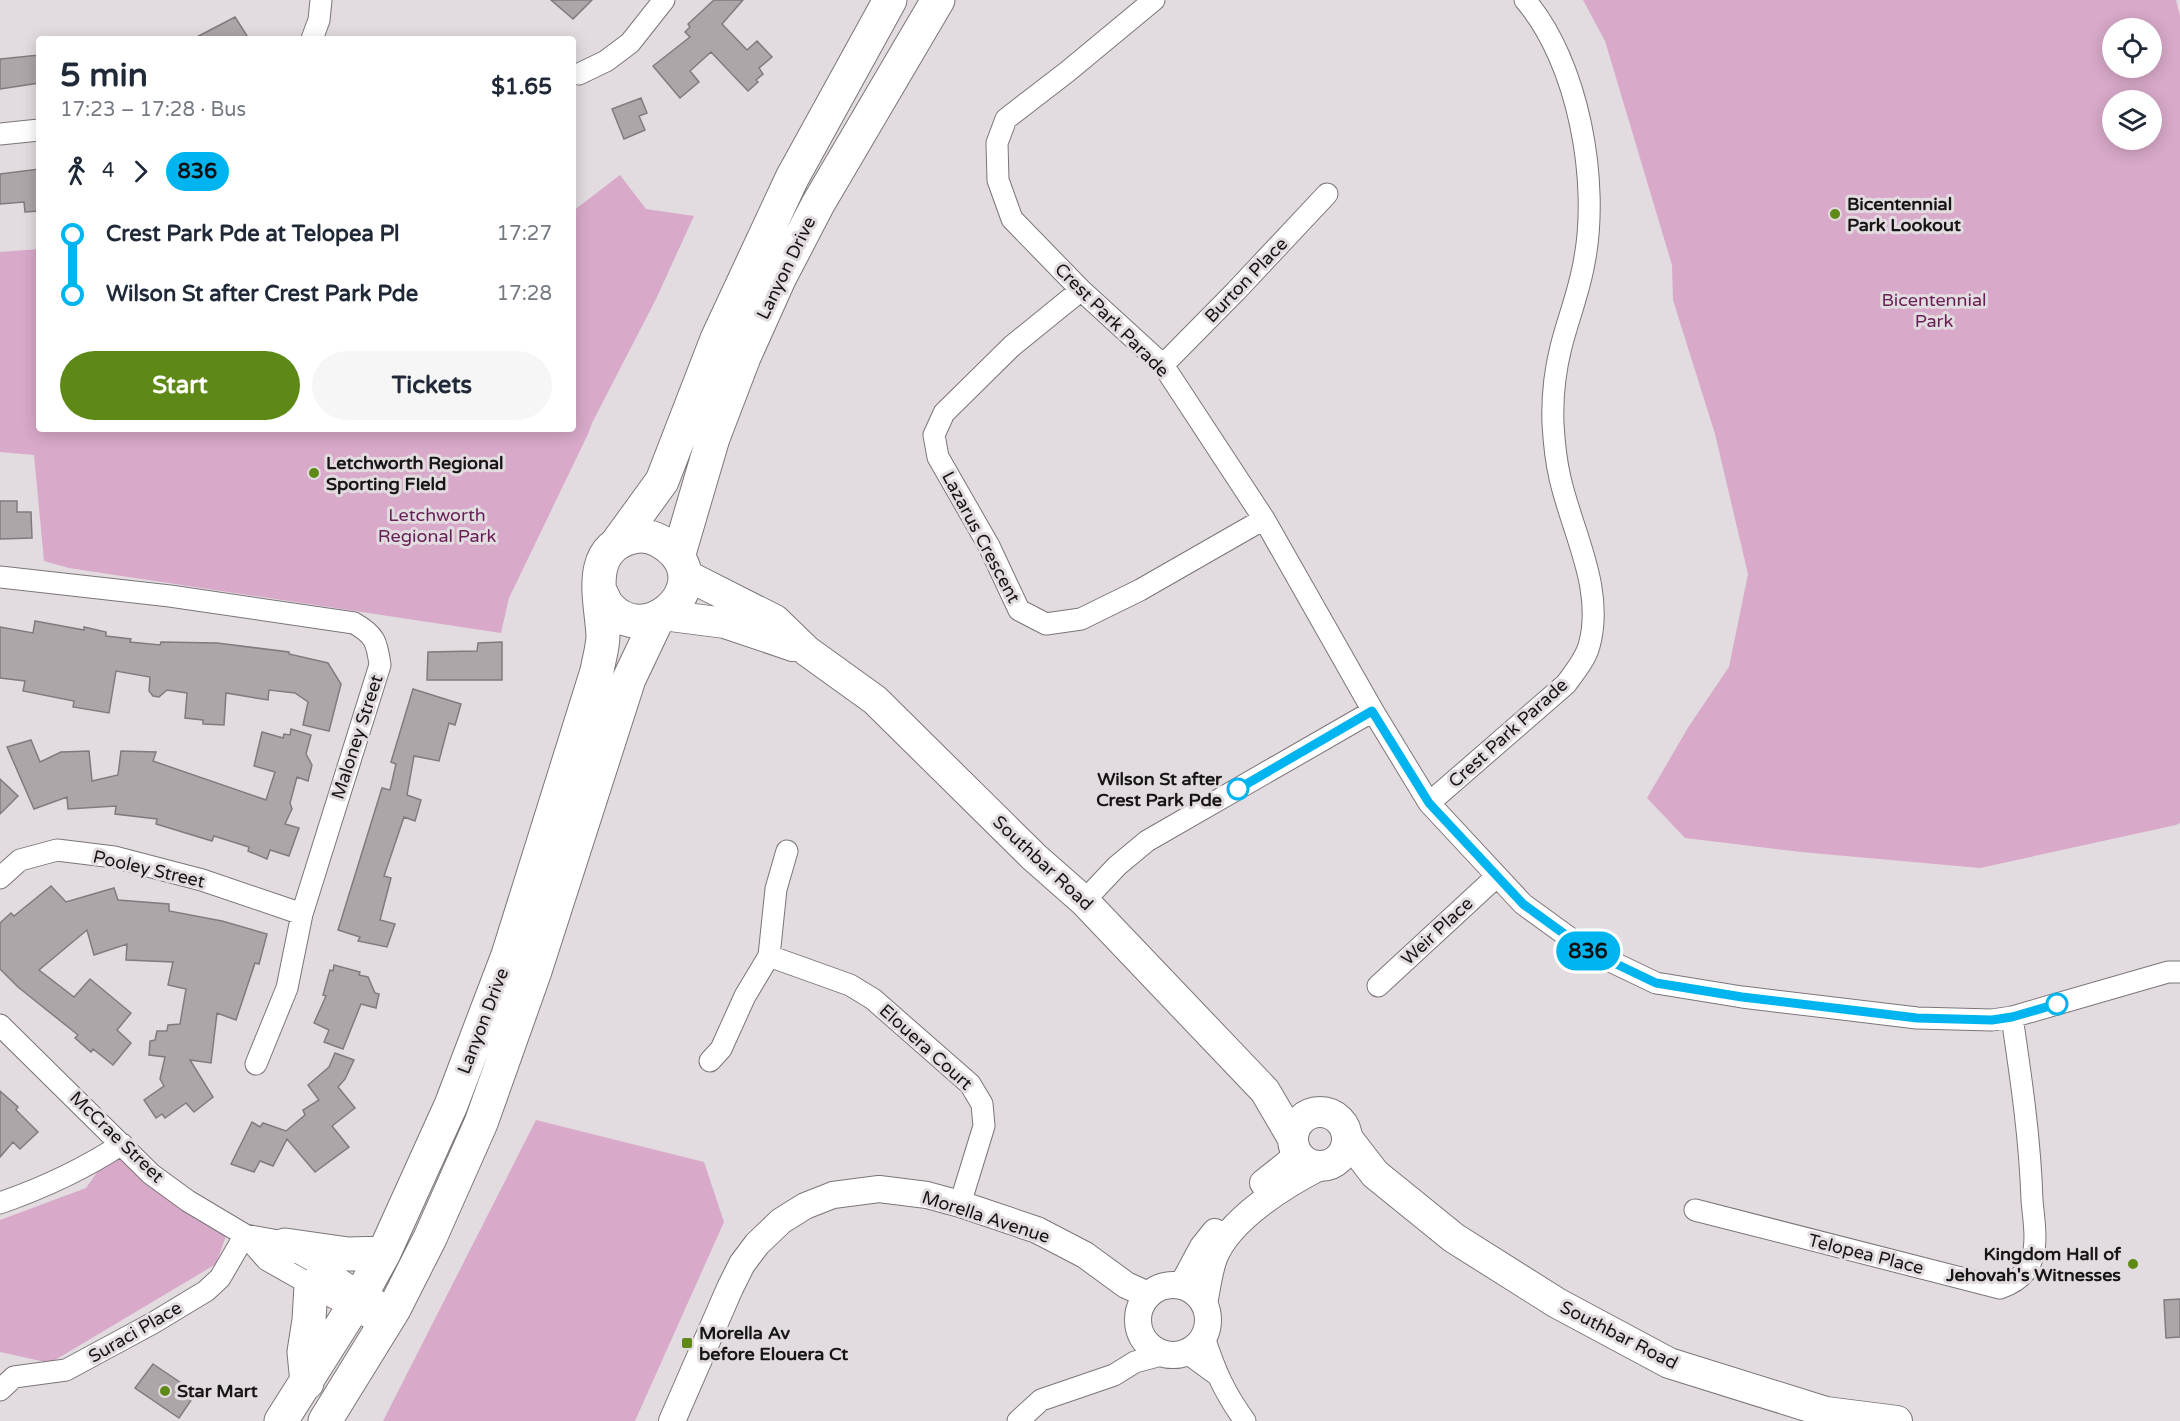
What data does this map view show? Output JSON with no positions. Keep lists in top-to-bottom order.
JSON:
{
  "streets": {
    "main road": ["Lanyon Drive", "Southbar Road"],
    "street": [
      "Burton Place",
      "Crest Park Parade",
      "Lazarus Crescent",
      "Maloney Street",
      "Pooley Street",
      "Weir Place",
      "Elouera Court",
      "McCrae Street",
      "Morella Avenue",
      "Telopea Place",
      "Suraci Place"
    ]
  },
  "crossings": [
    ["Lanyon Drive", "Southbar Road"],
    ["Lanyon Drive", "McCrae Street"],
    ["Burton Place", "Crest Park Parade"],
    ["Crest Park Parade", "Lazarus Crescent"],
    ["Crest Park Parade", "Weir Place"],
    ["Crest Park Parade", "Telopea Place"],
    ["Maloney Street", "Pooley Street"],
    ["Elouera Court", "Morella Avenue"],
    ["McCrae Street", "Suraci Place"]
  ],
  "parks": ["Bicentennial Park", "Letchworth Regional Park"],
  "places": {
    "other": [
      "Bicentennial Park Lookout",
      "Letchworth Regional Sporting FIeld",
      "Wilson St after Crest Park Pde",
      "Kingdom Hall of Jehovah's Witnesses",
      "Star Mart"
    ],
    "transit": ["Morella Av before Elouera Ct"]
  },
  "lines": ["bus line 836"],
  "page": {
    "on_map": "836",
    "heading": ["5 min", "17:23 – 17:28 · Bus", "$1.65"],
    "legs": ["4", "836"],
    "list": [
      {
        "name": "Crest Park Pde at Telopea Pl",
        "value": "17:27"
      },
      {
        "name": "Wilson St after Crest Park Pde",
        "value": "17:28"
      }
    ],
    "buttons": ["Start", "Tickets"]
  }
}
